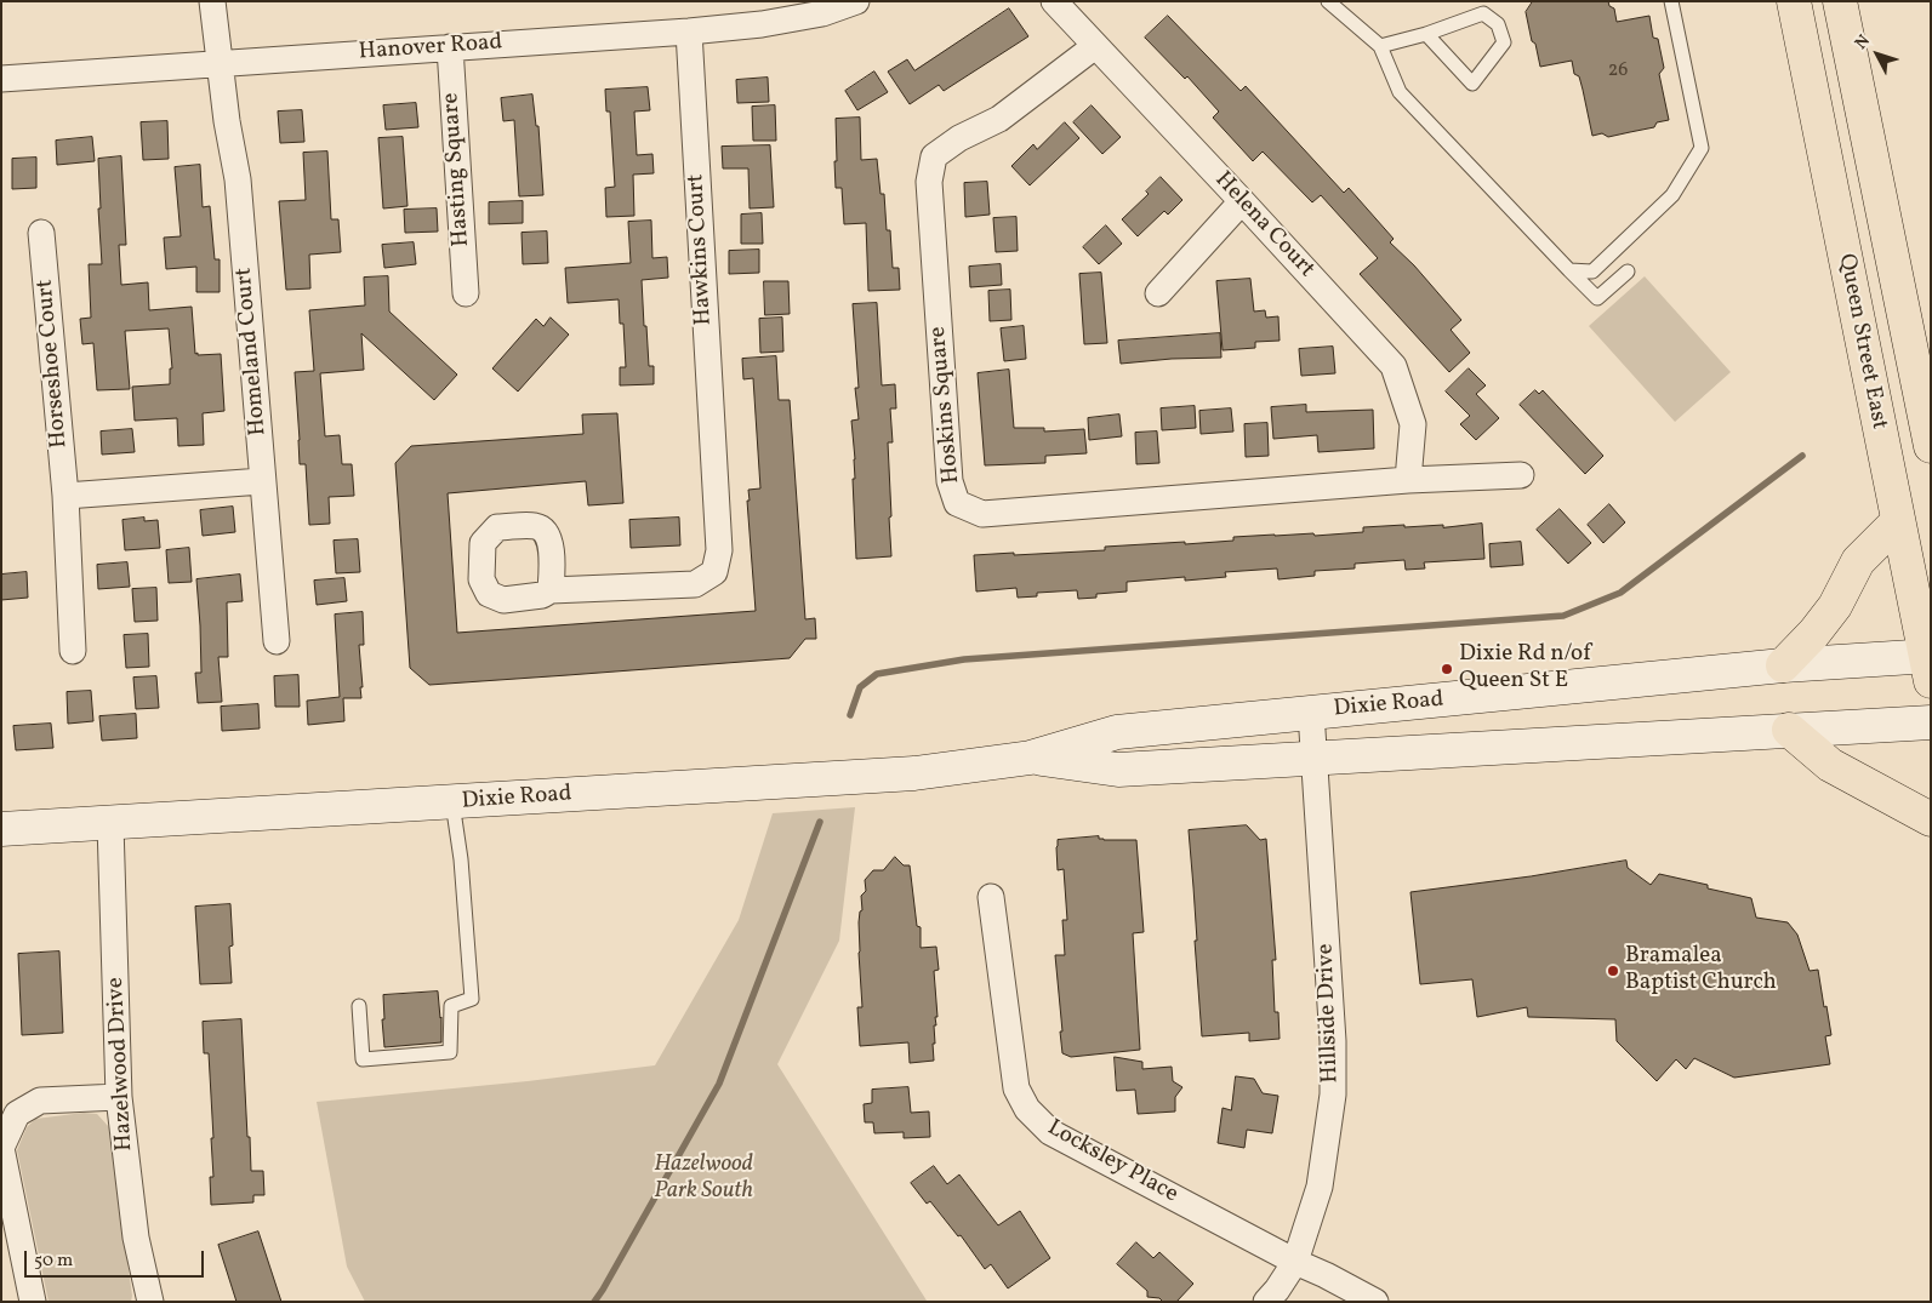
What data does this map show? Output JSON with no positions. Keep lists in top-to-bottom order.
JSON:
{
  "streets": {
    "main road": ["Queen Street East", "Dixie Road"],
    "street": [
      "Hanover Road",
      "Hasting Square",
      "Helena Court",
      "Hawkins Court",
      "Homeland Court",
      "Horseshoe Court",
      "Hoskins Square",
      "Hillside Drive",
      "Hazelwood Drive",
      "Locksley Place"
    ]
  },
  "crossings": [
    ["Hanover Road", "Hasting Square"],
    ["Hanover Road", "Hawkins Court"],
    ["Hanover Road", "Homeland Court"],
    ["Helena Court", "Hoskins Square"],
    ["Queen Street East", "Dixie Road"],
    ["Dixie Road", "Hillside Drive"],
    ["Dixie Road", "Hazelwood Drive"],
    ["Hillside Drive", "Locksley Place"]
  ],
  "parks": ["Hazelwood Park South"],
  "places": ["Dixie Rd n/of Queen St E", "Bramalea Baptist Church"],
  "house_numbers": ["26"],
  "scale_bar": "50 m",
  "north": "top left"
}
